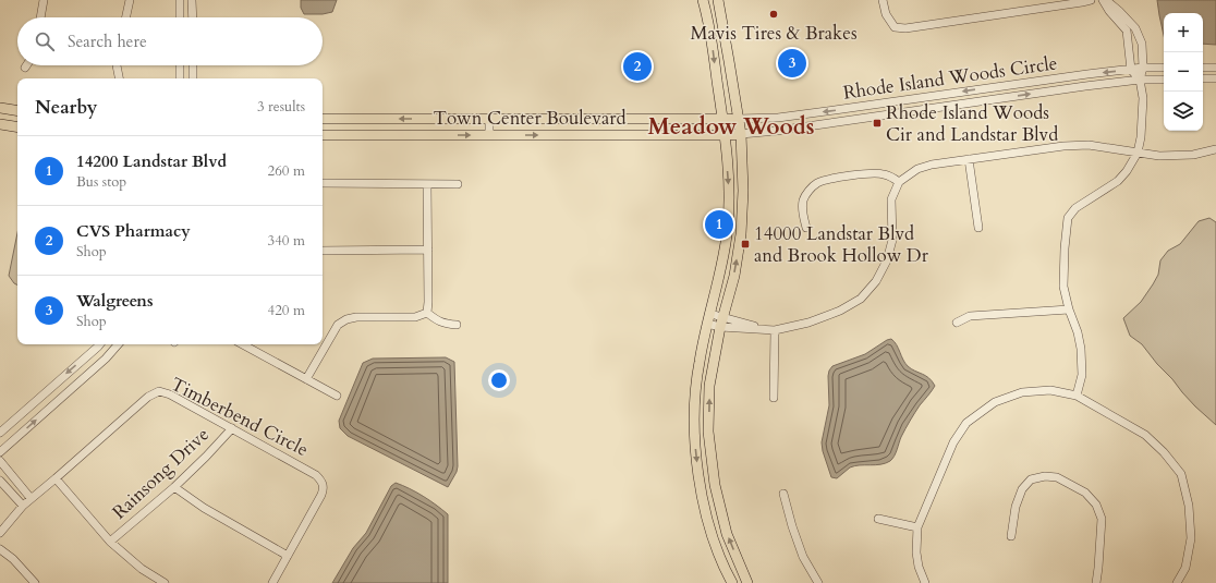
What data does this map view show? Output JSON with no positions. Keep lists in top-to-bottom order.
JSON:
{
  "streets": {
    "main road": ["Town Center Boulevard"],
    "street": ["Rhode Island Woods Circle", "Timberbend Circle", "Rainsong Drive"]
  },
  "crossings": [
    ["Rhode Island Woods Circle", "Town Center Boulevard"],
    ["Timberbend Circle", "Rainsong Drive"]
  ],
  "districts": ["Meadow Woods"],
  "places": {
    "other": ["Mavis Tires & Brakes"],
    "transit": ["Rhode Island Woods Cir and Landstar Blvd", "14000 Landstar Blvd and Brook Hollow Dr"]
  },
  "page": {
    "map_buttons": ["+", "−"],
    "search": "Search here",
    "pins": ["3", "2", "1"],
    "heading": ["Nearby", "3 results"],
    "list": [
      {
        "mark": "1",
        "name": "14200 Landstar Blvd",
        "note": "Bus stop",
        "value": "260 m"
      },
      {
        "mark": "2",
        "name": "CVS Pharmacy",
        "note": "Shop",
        "value": "340 m"
      },
      {
        "mark": "3",
        "name": "Walgreens",
        "note": "Shop",
        "value": "420 m"
      }
    ]
  }
}
